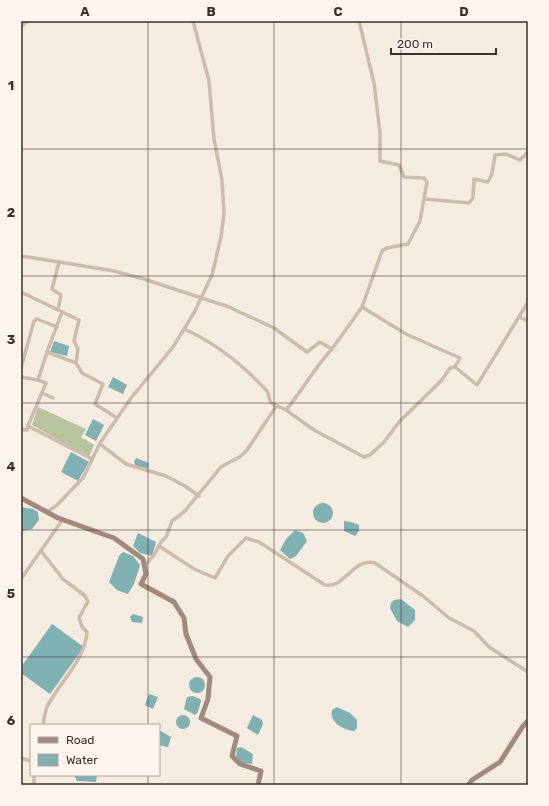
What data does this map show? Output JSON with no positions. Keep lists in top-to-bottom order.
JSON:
{
  "legend": ["Road", "Water"],
  "scale_bar": "200 m",
  "grid": {
    "columns": [
      "A",
      "B",
      "C",
      "D"
    ],
    "rows": [
      "1",
      "2",
      "3",
      "4",
      "5",
      "6"
    ]
  }
}
